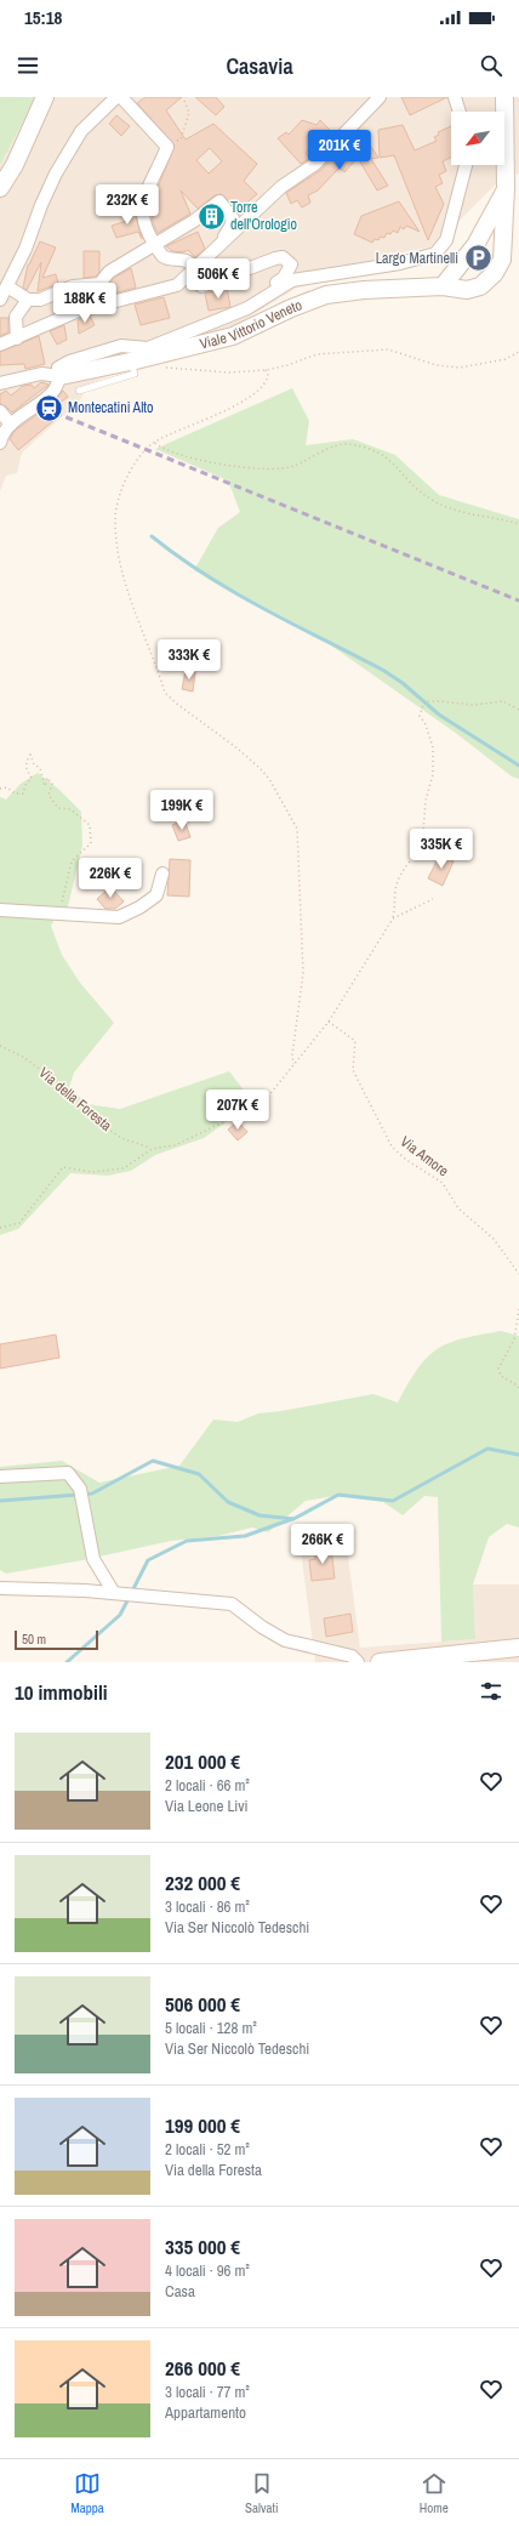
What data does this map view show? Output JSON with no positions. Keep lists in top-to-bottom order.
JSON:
{
  "streets": {
    "street": ["Viale Vittorio Veneto"],
    "path": ["Via della Foresta", "Via Amore"]
  },
  "places": {
    "building": ["Torre dell'Orologio"],
    "parking": ["Largo Martinelli"],
    "station": ["Montecatini Alto"]
  },
  "scale_bar": "50 m",
  "north": "bottom left",
  "page": {
    "status": "15:18",
    "header": "Casavia",
    "price": [
      "201K €",
      "232K €",
      "506K €",
      "188K €",
      "333K €",
      "199K €",
      "335K €",
      "226K €",
      "207K €",
      "266K €"
    ],
    "scale": "50 m",
    "heading": "10 immobili",
    "list": [
      {
        "name": "201 000 €",
        "note": "2 locali · 66 m² · Via Leone Livi"
      },
      {
        "name": "232 000 €",
        "note": "3 locali · 86 m² · Via Ser Niccolò Tedeschi"
      },
      {
        "name": "506 000 €",
        "note": "5 locali · 128 m² · Via Ser Niccolò Tedeschi"
      },
      {
        "name": "199 000 €",
        "note": "2 locali · 52 m² · Via della Foresta"
      },
      {
        "name": "335 000 €",
        "note": "4 locali · 96 m² · Casa"
      },
      {
        "name": "266 000 €",
        "note": "3 locali · 77 m² · Appartamento"
      }
    ],
    "tabs": ["Mappa", "Salvati", "Home"]
  }
}
